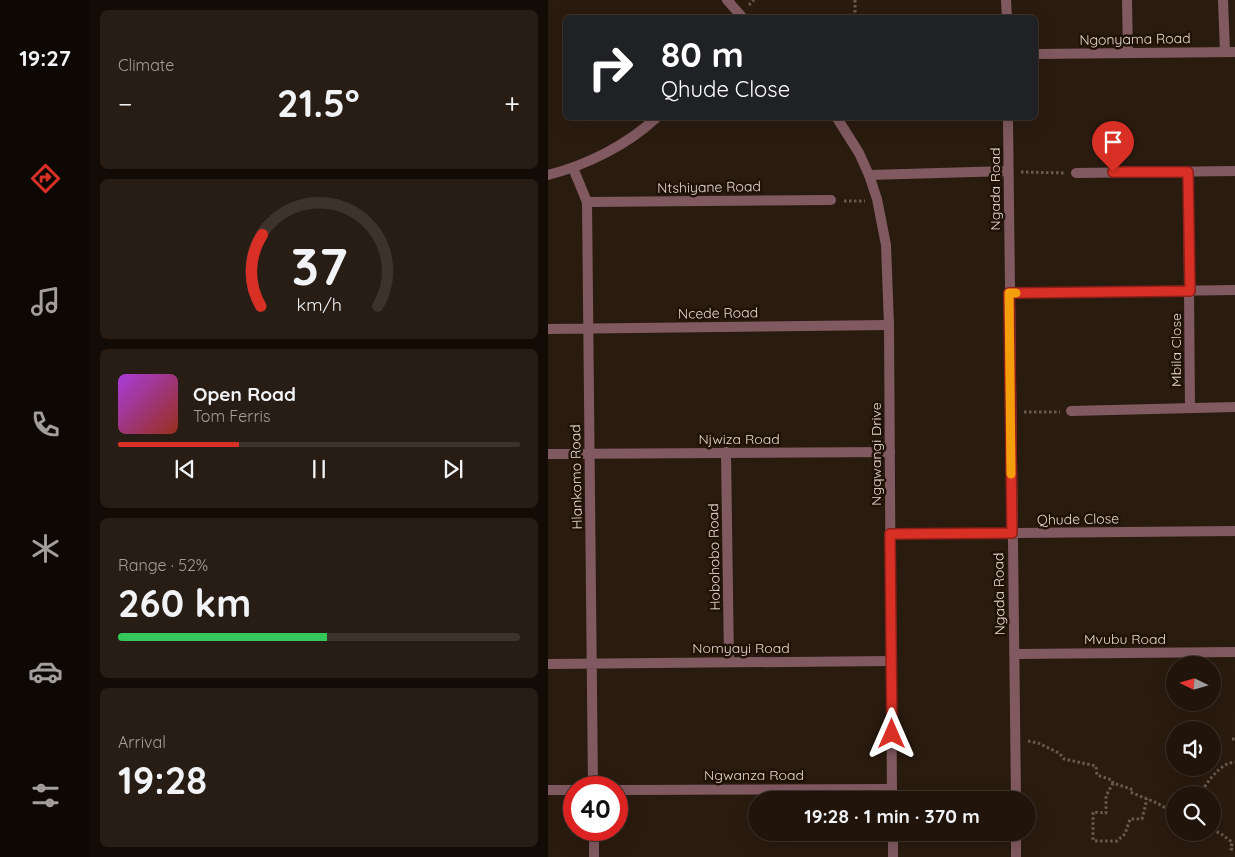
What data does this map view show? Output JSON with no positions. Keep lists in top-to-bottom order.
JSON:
{
  "streets": {
    "street": [
      "Ngonyama Road",
      "Ntshiyane Road",
      "Ngada Road",
      "Ncede Road",
      "Mbila Close",
      "Njwiza Road",
      "Ngqwangi Drive",
      "Hlankomo Road",
      "Qhude Close",
      "Hobohobo Road",
      "Mvubu Road",
      "Nomyayi Road",
      "Ngwanza Road"
    ]
  },
  "crossings": [
    ["Ntshiyane Road", "Hlankomo Road"],
    ["Ngada Road", "Qhude Close"],
    ["Ngada Road", "Mvubu Road"],
    ["Ncede Road", "Ngqwangi Drive"],
    ["Ncede Road", "Hlankomo Road"],
    ["Njwiza Road", "Ngqwangi Drive"],
    ["Njwiza Road", "Hlankomo Road"],
    ["Njwiza Road", "Hobohobo Road"],
    ["Ngqwangi Drive", "Qhude Close"],
    ["Ngqwangi Drive", "Nomyayi Road"],
    ["Ngqwangi Drive", "Ngwanza Road"],
    ["Hlankomo Road", "Nomyayi Road"],
    ["Hobohobo Road", "Nomyayi Road"]
  ],
  "north": "left",
  "page": {
    "tabs": "19:27",
    "tile": [
      "Climate",
      ["Range · 52%", "260 km"],
      ["Arrival", "19:28"]
    ],
    "turn": ["80 m", "Qhude Close"],
    "heat": ["−", "21.5°", "+"],
    "song": ["Open Road", "Tom Ferris"],
    "limit": "40",
    "trip": "19:28 · 1 min · 370 m",
    "gauge": ["37", "km/h"]
  }
}
